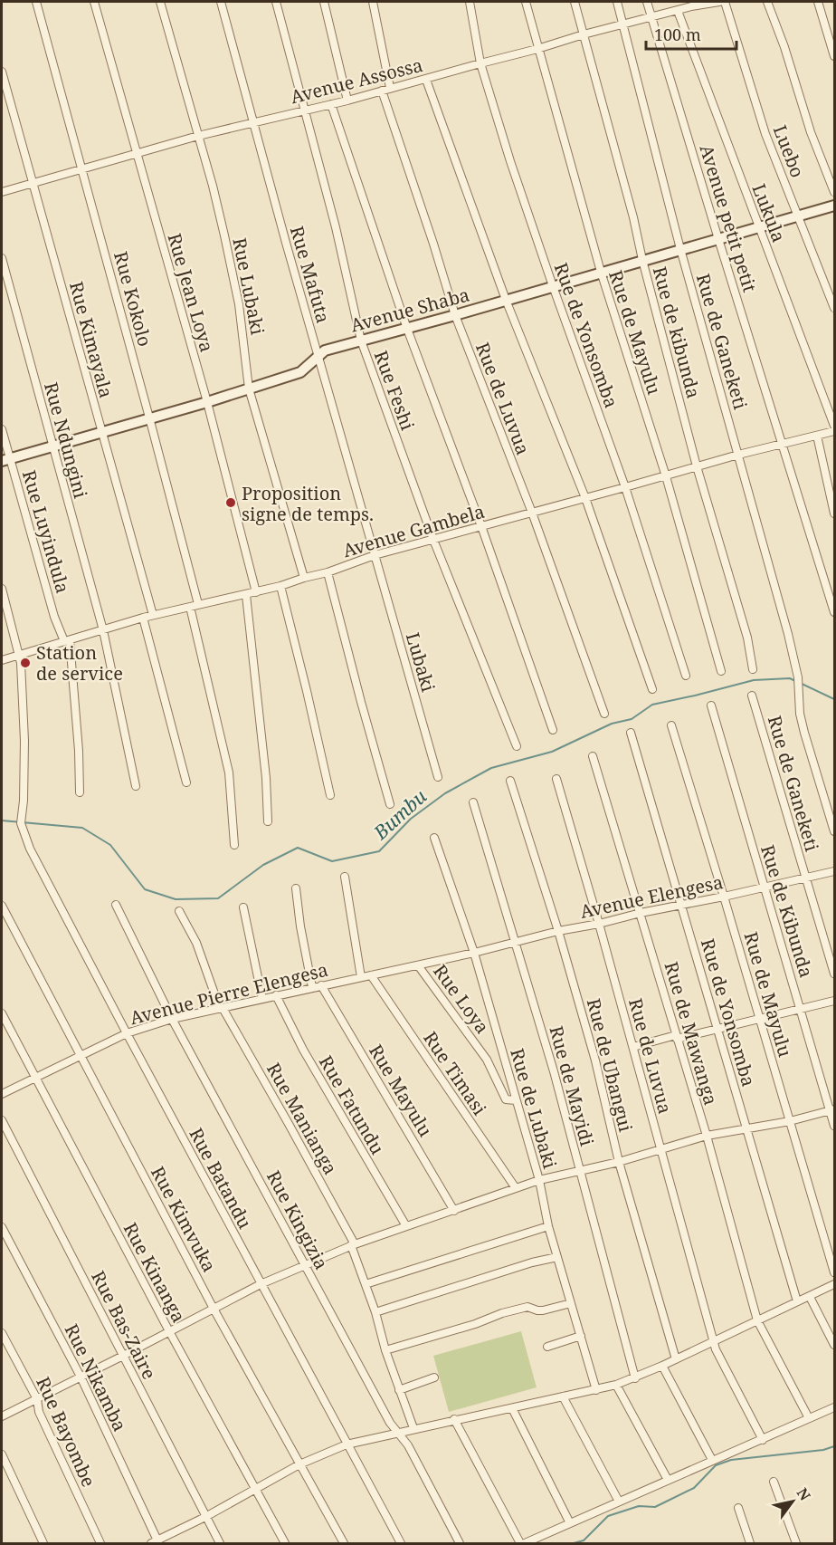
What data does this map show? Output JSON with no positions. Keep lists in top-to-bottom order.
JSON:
{
  "streets": {
    "street": [
      "Avenue Assossa",
      "Luebo",
      "Lukula",
      "Avenue petit petit",
      "Rue Mafuta",
      "Rue Lubaki",
      "Rue Jean Loya",
      "Rue Kokolo",
      "Avenue Shaba",
      "Rue de Mayulu",
      "Rue de kibunda",
      "Rue de Yonsomba",
      "Rue Kimayala",
      "Rue de Ganeketi",
      "Rue Feshi",
      "Rue de Luvua",
      "Rue Ndungini",
      "Avenue Gambela",
      "Rue Luyindula",
      "Lubaki",
      "Avenue Elengesa",
      "Rue de Kibunda",
      "Avenue Pierre Elengesa",
      "Rue Loya",
      "Rue de Mawanga",
      "Rue de Ubangui",
      "Rue Timasi",
      "Rue de Mayidi",
      "Rue Mayulu",
      "Rue Fatundu",
      "Rue de Lubaki",
      "Rue Manianga",
      "Rue Batandu",
      "Rue Kimvuka",
      "Rue Kingizia",
      "Rue Kinanga",
      "Rue Bas-Zaire",
      "Rue Nikamba",
      "Rue Bayombe"
    ]
  },
  "crossings": [
    ["Avenue Assossa", "Lukula"],
    ["Avenue Assossa", "Avenue petit petit"],
    ["Avenue Assossa", "Rue Mafuta"],
    ["Avenue Assossa", "Rue Lubaki"],
    ["Avenue Assossa", "Rue Jean Loya"],
    ["Avenue Assossa", "Rue Kokolo"],
    ["Avenue Assossa", "Rue de Mayulu"],
    ["Avenue Assossa", "Rue de kibunda"],
    ["Avenue Assossa", "Rue de Yonsomba"],
    ["Avenue Assossa", "Rue Kimayala"],
    ["Avenue Assossa", "Rue de Ganeketi"],
    ["Avenue Assossa", "Rue Feshi"],
    ["Avenue Assossa", "Rue de Luvua"],
    ["Luebo", "Avenue Shaba"],
    ["Lukula", "Avenue Shaba"],
    ["Avenue petit petit", "Avenue Shaba"],
    ["Avenue petit petit", "Avenue Gambela"],
    ["Rue Mafuta", "Avenue Shaba"],
    ["Rue Mafuta", "Avenue Gambela"],
    ["Rue Mafuta", "Lubaki"],
    ["Rue Lubaki", "Avenue Shaba"],
    ["Rue Lubaki", "Avenue Gambela"],
    ["Rue Jean Loya", "Avenue Shaba"],
    ["Rue Jean Loya", "Avenue Gambela"],
    ["Rue Kokolo", "Avenue Shaba"],
    ["Rue Kokolo", "Avenue Gambela"],
    ["Avenue Shaba", "Rue de Mayulu"],
    ["Avenue Shaba", "Rue de kibunda"],
    ["Avenue Shaba", "Rue de Yonsomba"],
    ["Avenue Shaba", "Rue Kimayala"],
    ["Avenue Shaba", "Rue de Ganeketi"],
    ["Avenue Shaba", "Rue Feshi"],
    ["Avenue Shaba", "Rue de Luvua"],
    ["Avenue Shaba", "Rue Ndungini"],
    ["Avenue Shaba", "Rue Luyindula"],
    ["Rue de Mayulu", "Avenue Gambela"],
    ["Rue de Mayulu", "Avenue Elengesa"],
    ["Rue de kibunda", "Avenue Gambela"],
    ["Rue de Yonsomba", "Avenue Gambela"],
    ["Rue de Yonsomba", "Avenue Elengesa"],
    ["Rue Kimayala", "Avenue Gambela"],
    ["Rue de Ganeketi", "Avenue Gambela"],
    ["Rue de Ganeketi", "Avenue Elengesa"],
    ["Rue Feshi", "Avenue Gambela"],
    ["Rue de Luvua", "Avenue Gambela"],
    ["Rue de Luvua", "Avenue Elengesa"],
    ["Rue Ndungini", "Avenue Gambela"],
    ["Avenue Gambela", "Rue Luyindula"],
    ["Avenue Gambela", "Lubaki"],
    ["Avenue Gambela", "Rue Batandu"],
    ["Avenue Elengesa", "Rue de Kibunda"],
    ["Avenue Elengesa", "Avenue Pierre Elengesa"],
    ["Avenue Elengesa", "Rue de Mawanga"],
    ["Avenue Elengesa", "Rue de Ubangui"],
    ["Avenue Elengesa", "Rue de Mayidi"],
    ["Avenue Elengesa", "Rue de Lubaki"],
    ["Avenue Pierre Elengesa", "Rue Loya"],
    ["Avenue Pierre Elengesa", "Rue Timasi"],
    ["Avenue Pierre Elengesa", "Rue Mayulu"],
    ["Avenue Pierre Elengesa", "Rue Fatundu"],
    ["Avenue Pierre Elengesa", "Rue de Lubaki"],
    ["Avenue Pierre Elengesa", "Rue Manianga"],
    ["Avenue Pierre Elengesa", "Rue Batandu"],
    ["Avenue Pierre Elengesa", "Rue Kimvuka"],
    ["Avenue Pierre Elengesa", "Rue Kingizia"],
    ["Avenue Pierre Elengesa", "Rue Kinanga"],
    ["Rue Loya", "Rue de Lubaki"]
  ],
  "water": ["Bumbu"],
  "places": ["Proposition signe de temps.", "Station de service"],
  "scale_bar": "100 m",
  "north": "top right"
}
